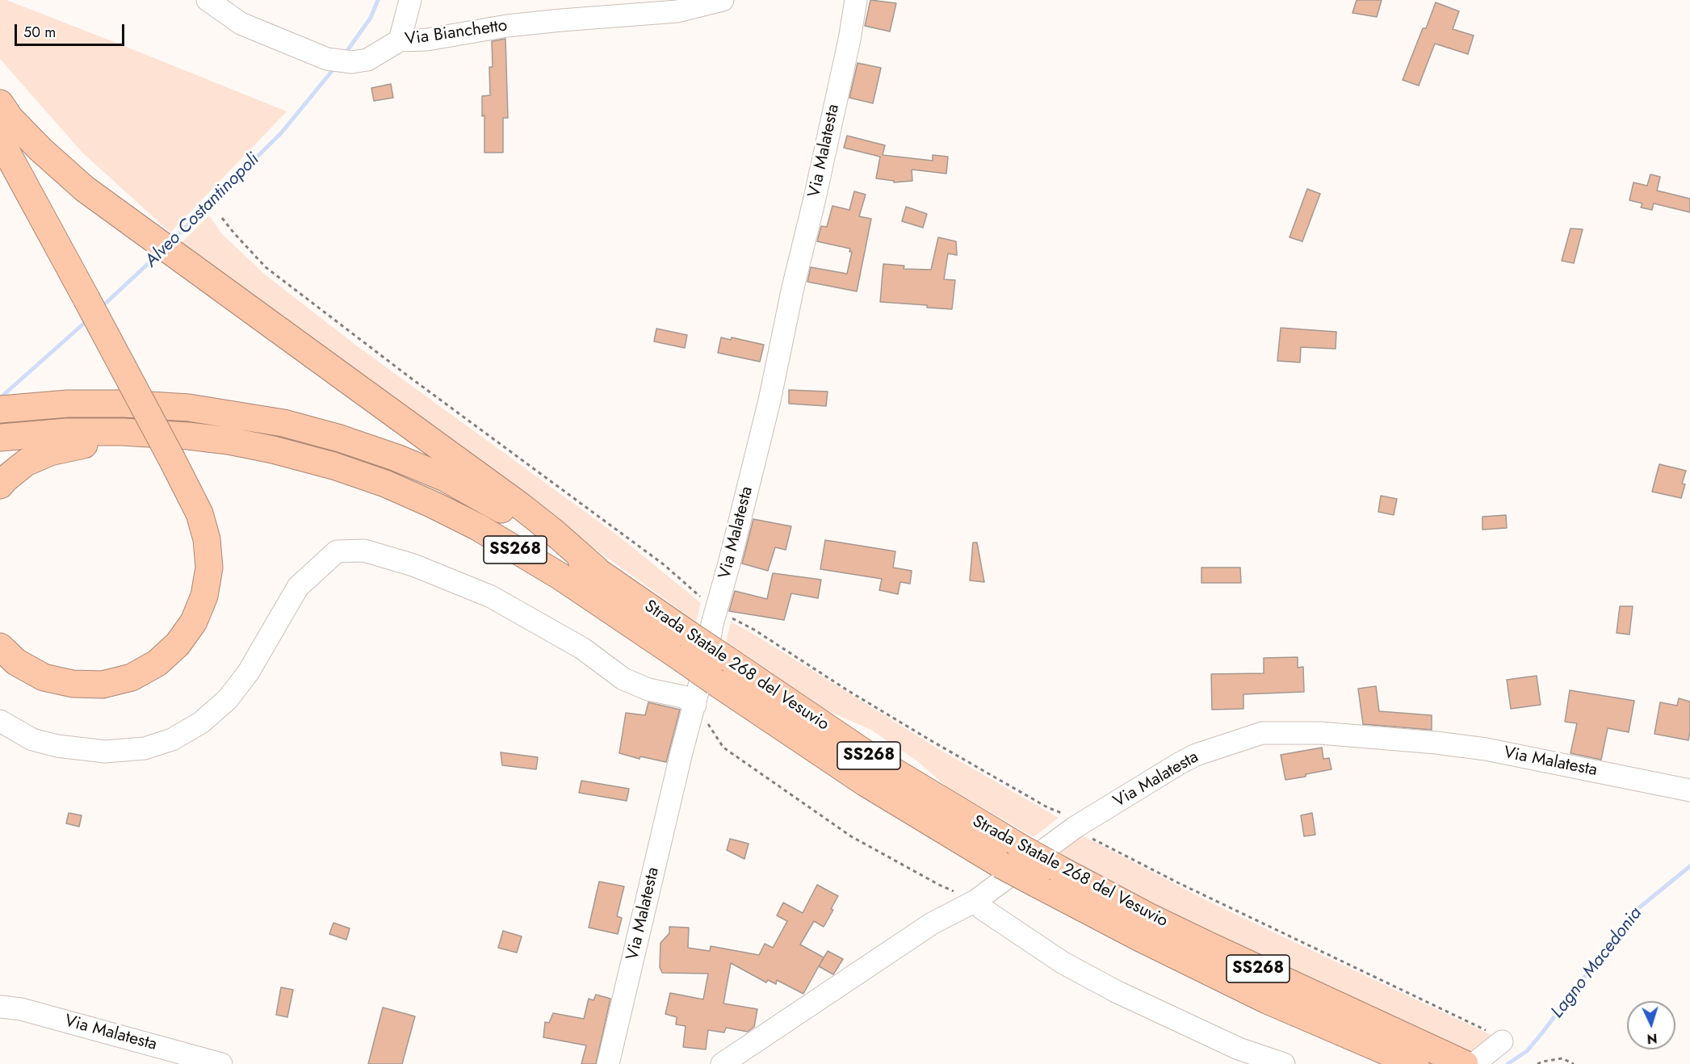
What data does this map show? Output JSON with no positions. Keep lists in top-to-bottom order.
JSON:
{
  "streets": {
    "highway": ["SS268", "Strada Statale 268 del Vesuvio"],
    "street": ["Via Bianchetto", "Via Malatesta"]
  },
  "water": ["Alveo Costantinopoli", "Lagno Macedonia"],
  "scale_bar": "50 m",
  "north": "bottom"
}
